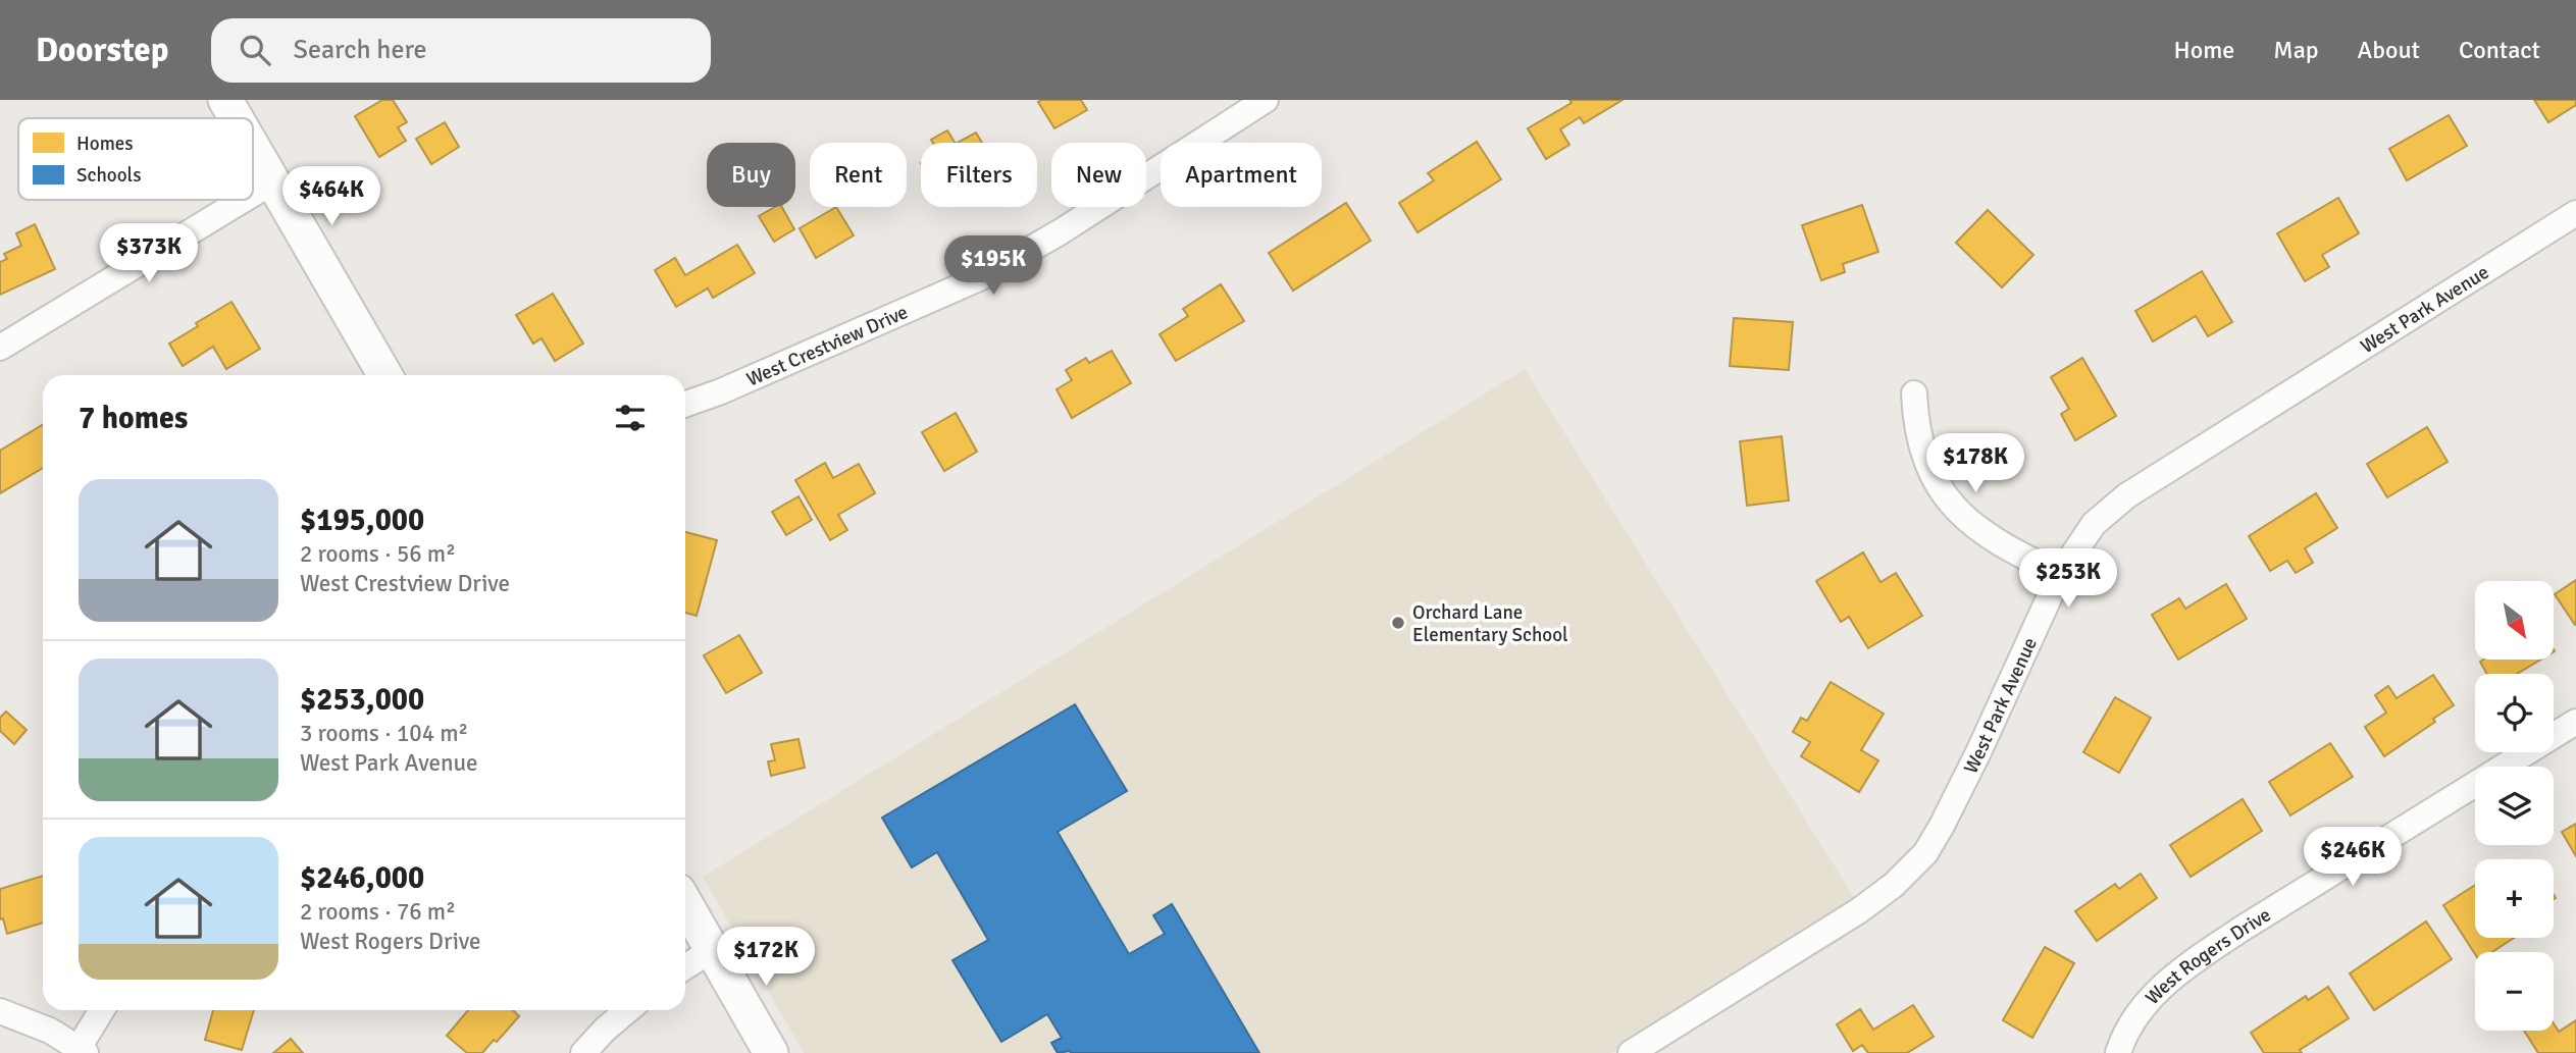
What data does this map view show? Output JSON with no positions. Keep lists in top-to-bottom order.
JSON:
{
  "streets": {
    "street": ["West Park Avenue", "West Crestview Drive", "West Rogers Drive"]
  },
  "places": ["Orchard Lane Elementary School"],
  "legend": ["Homes", "Schools"],
  "north": "bottom right",
  "page": {
    "header": "Doorstep",
    "search": "Search here",
    "nav": [
      "Home",
      "Map",
      "About",
      "Contact"
    ],
    "chip": [
      "Buy",
      "Rent",
      "Filters",
      "New",
      "Apartment"
    ],
    "price": [
      "$464K",
      "$373K",
      "$195K",
      "$178K",
      "$253K",
      "$246K",
      "$172K"
    ],
    "heading": "7 homes",
    "list": [
      {
        "name": "$195,000",
        "note": "2 rooms · 56 m² · West Crestview Drive"
      },
      {
        "name": "$253,000",
        "note": "3 rooms · 104 m² · West Park Avenue"
      },
      {
        "name": "$246,000",
        "note": "2 rooms · 76 m² · West Rogers Drive"
      }
    ],
    "map_buttons": ["+", "−"]
  }
}
